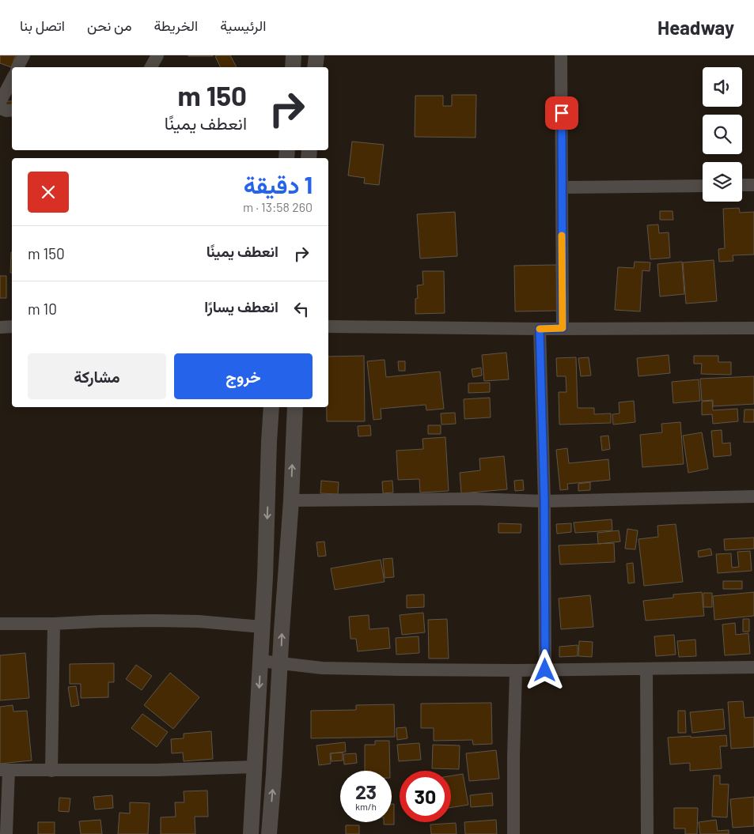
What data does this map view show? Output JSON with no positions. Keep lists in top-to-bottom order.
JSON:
{
  "page": {
    "header": "Headway",
    "nav": [
      "الرئيسية",
      "الخريطة",
      "من نحن",
      "اتصل بنا"
    ],
    "turn": ["150 m", "انعطف يمينًا"],
    "heading": ["1 دقيقة", "260 m · 13:58"],
    "list": [
      {
        "name": "انعطف يمينًا",
        "value": "150 m"
      },
      {
        "name": "انعطف يسارًا",
        "value": "10 m"
      }
    ],
    "buttons": ["خروج", "مشاركة"],
    "speed": "23 km/h",
    "limit": "30"
  }
}
